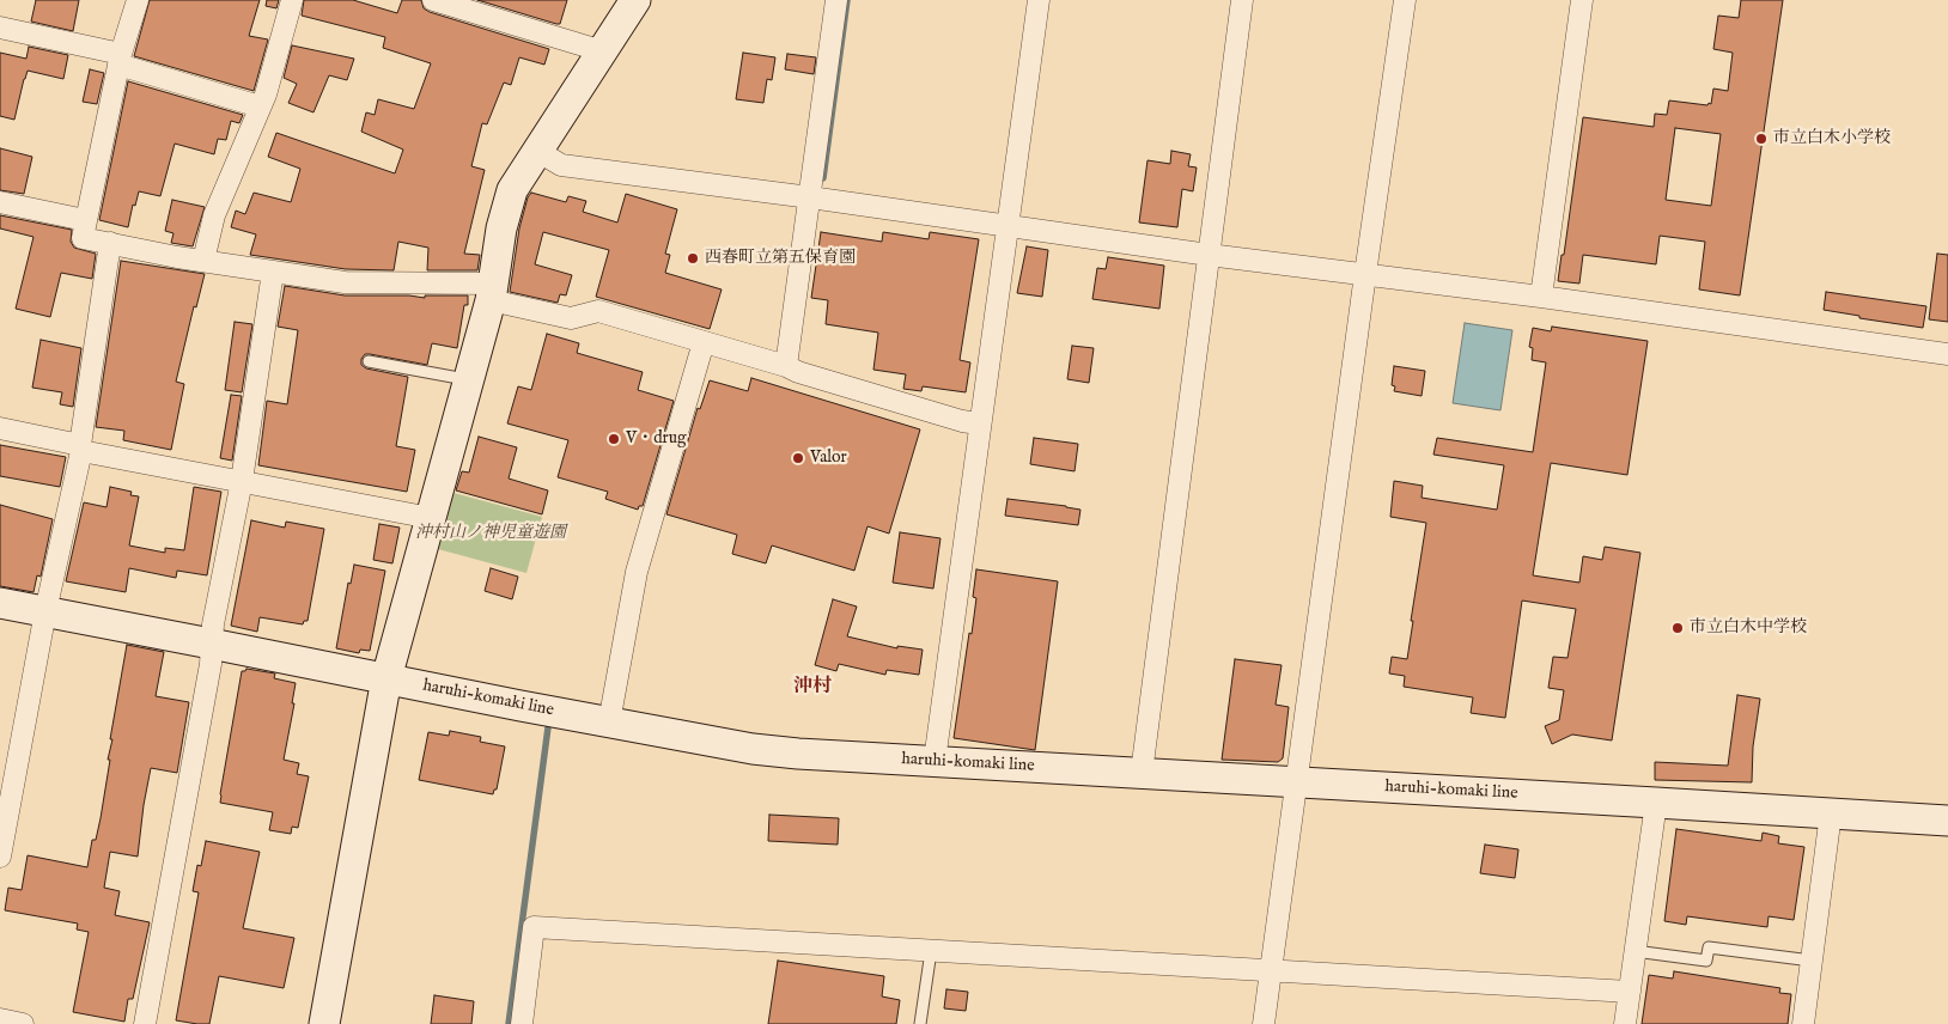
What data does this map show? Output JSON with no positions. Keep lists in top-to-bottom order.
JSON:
{
  "streets": {
    "main road": ["haruhi-komaki line"]
  },
  "districts": ["沖村"],
  "parks": ["沖村山ノ神児童遊園"],
  "places": [
    "市立白木小学校",
    "西春町立第五保育園",
    "V・drug",
    "Valor",
    "市立白木中学校"
  ]
}
